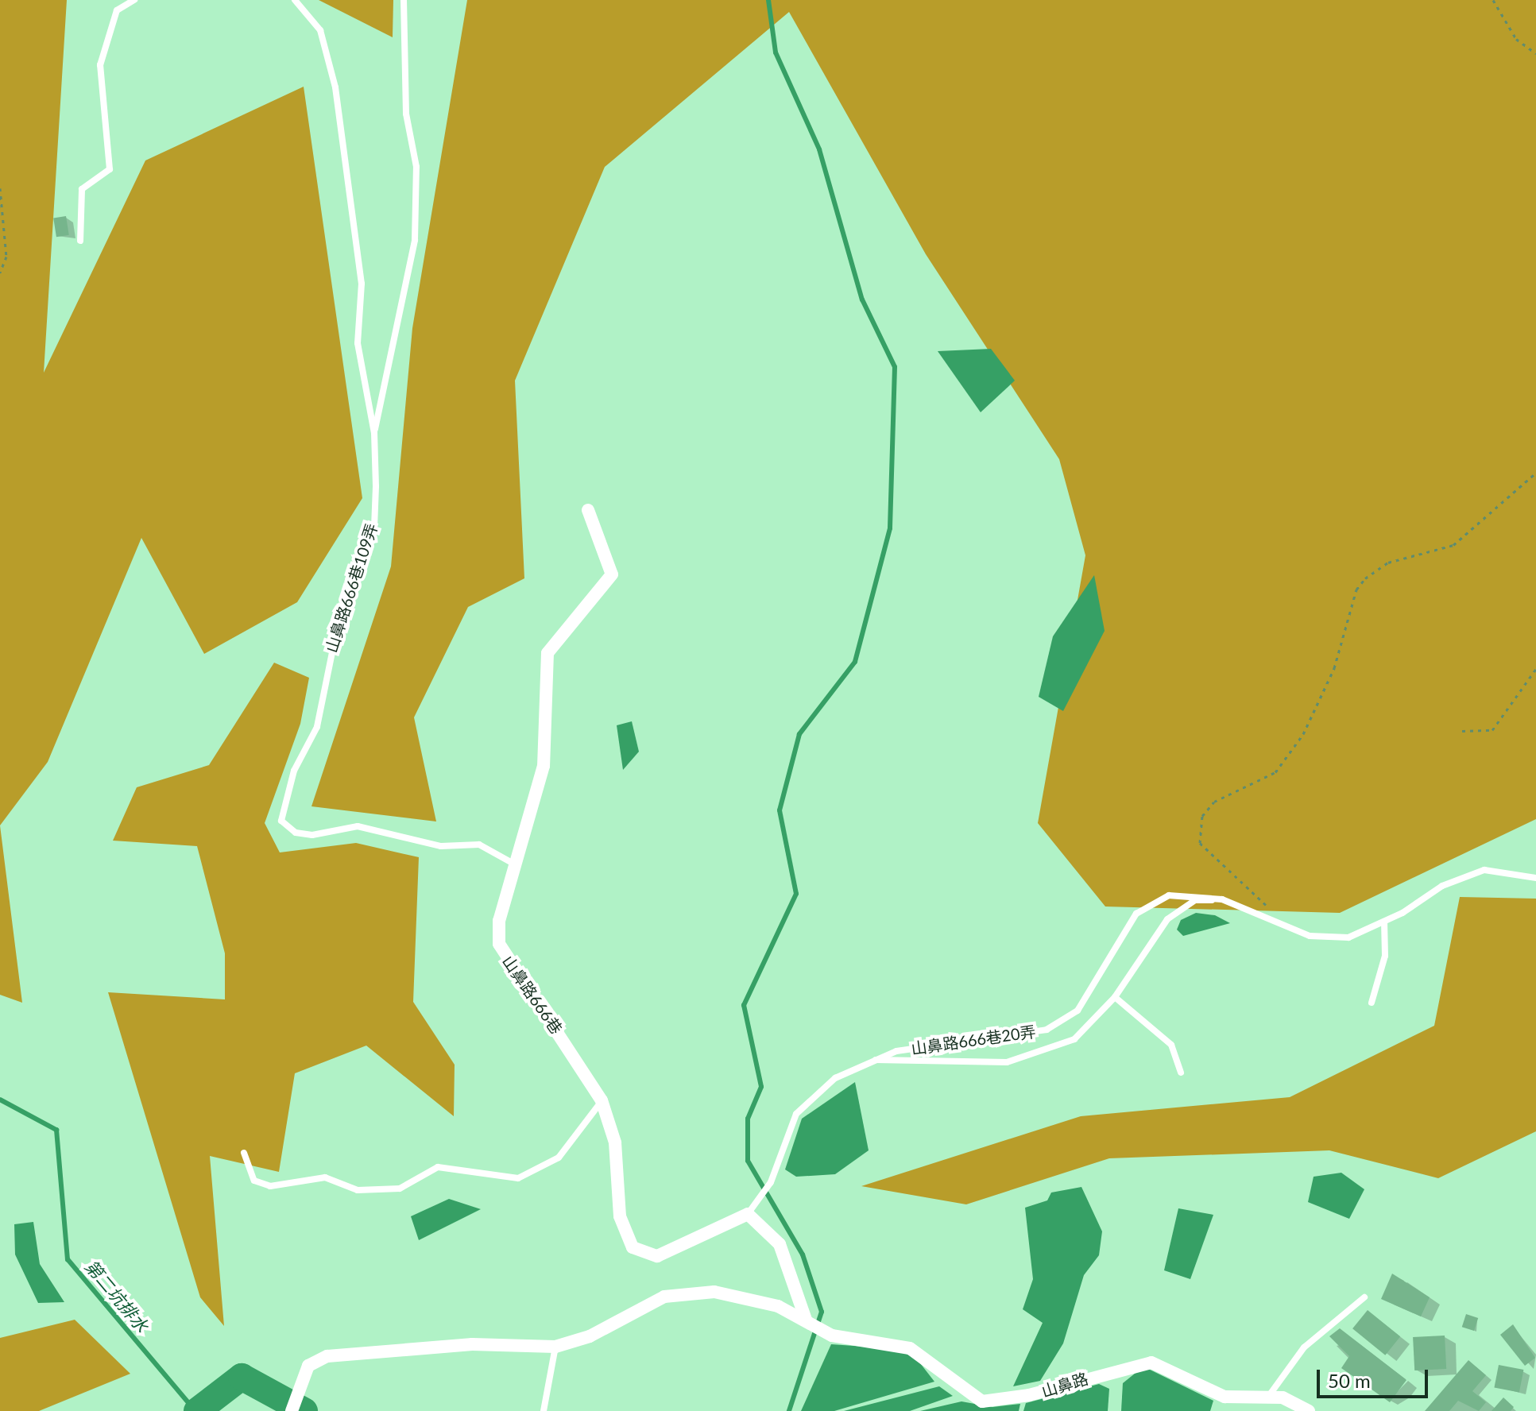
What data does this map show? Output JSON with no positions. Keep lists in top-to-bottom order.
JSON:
{
  "streets": {
    "street": ["山鼻路666巷", "山鼻路"],
    "lane": ["山鼻路666巷109弄", "山鼻路666巷20弄"]
  },
  "crossings": [
    ["山鼻路666巷109弄", "山鼻路666巷"],
    ["山鼻路666巷", "山鼻路666巷20弄"]
  ],
  "water": ["第二坑排水"],
  "scale_bar": "50 m"
}
